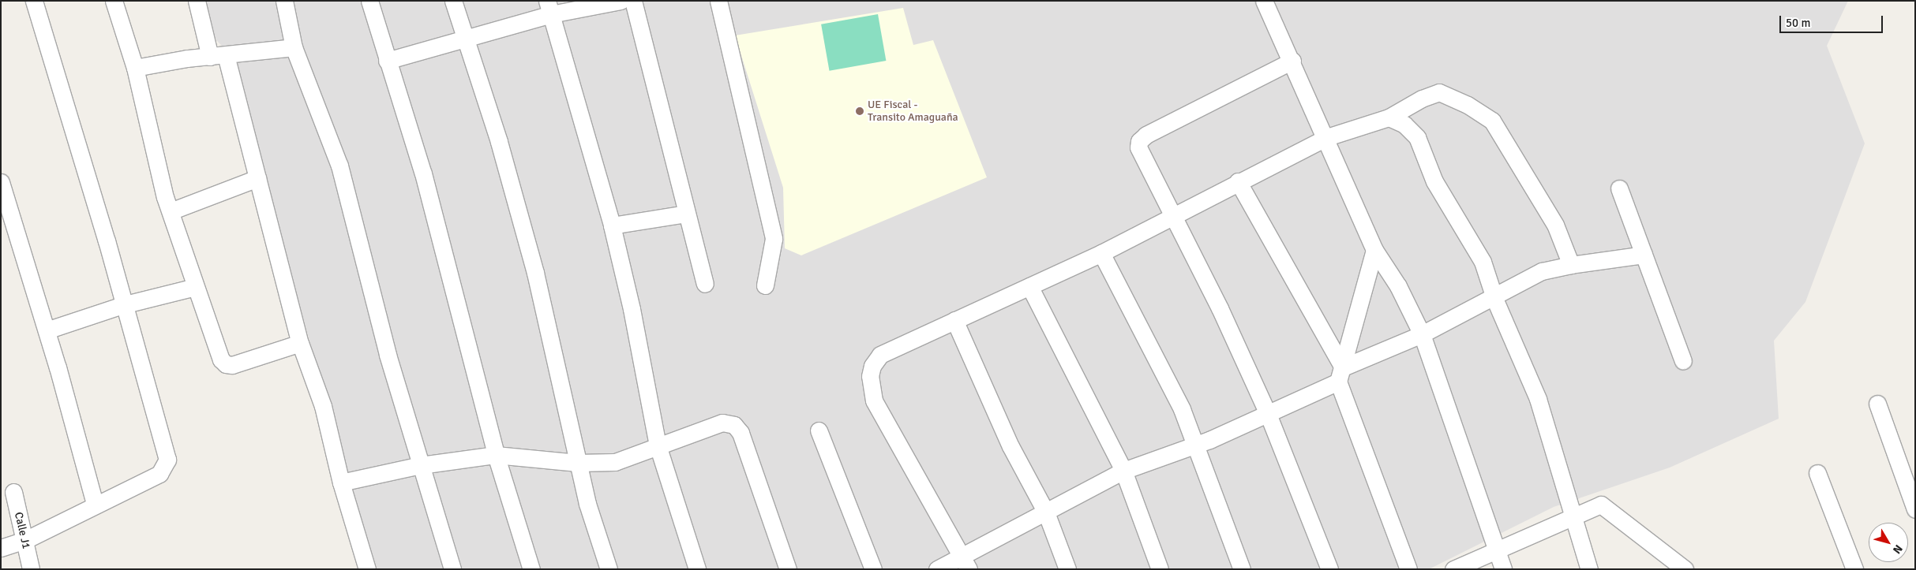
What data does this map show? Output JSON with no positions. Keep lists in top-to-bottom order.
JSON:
{
  "streets": {
    "street": ["Calle J1"]
  },
  "places": ["UE Fiscal - Transito Amaguaña"],
  "scale_bar": "50 m",
  "north": "bottom right"
}
